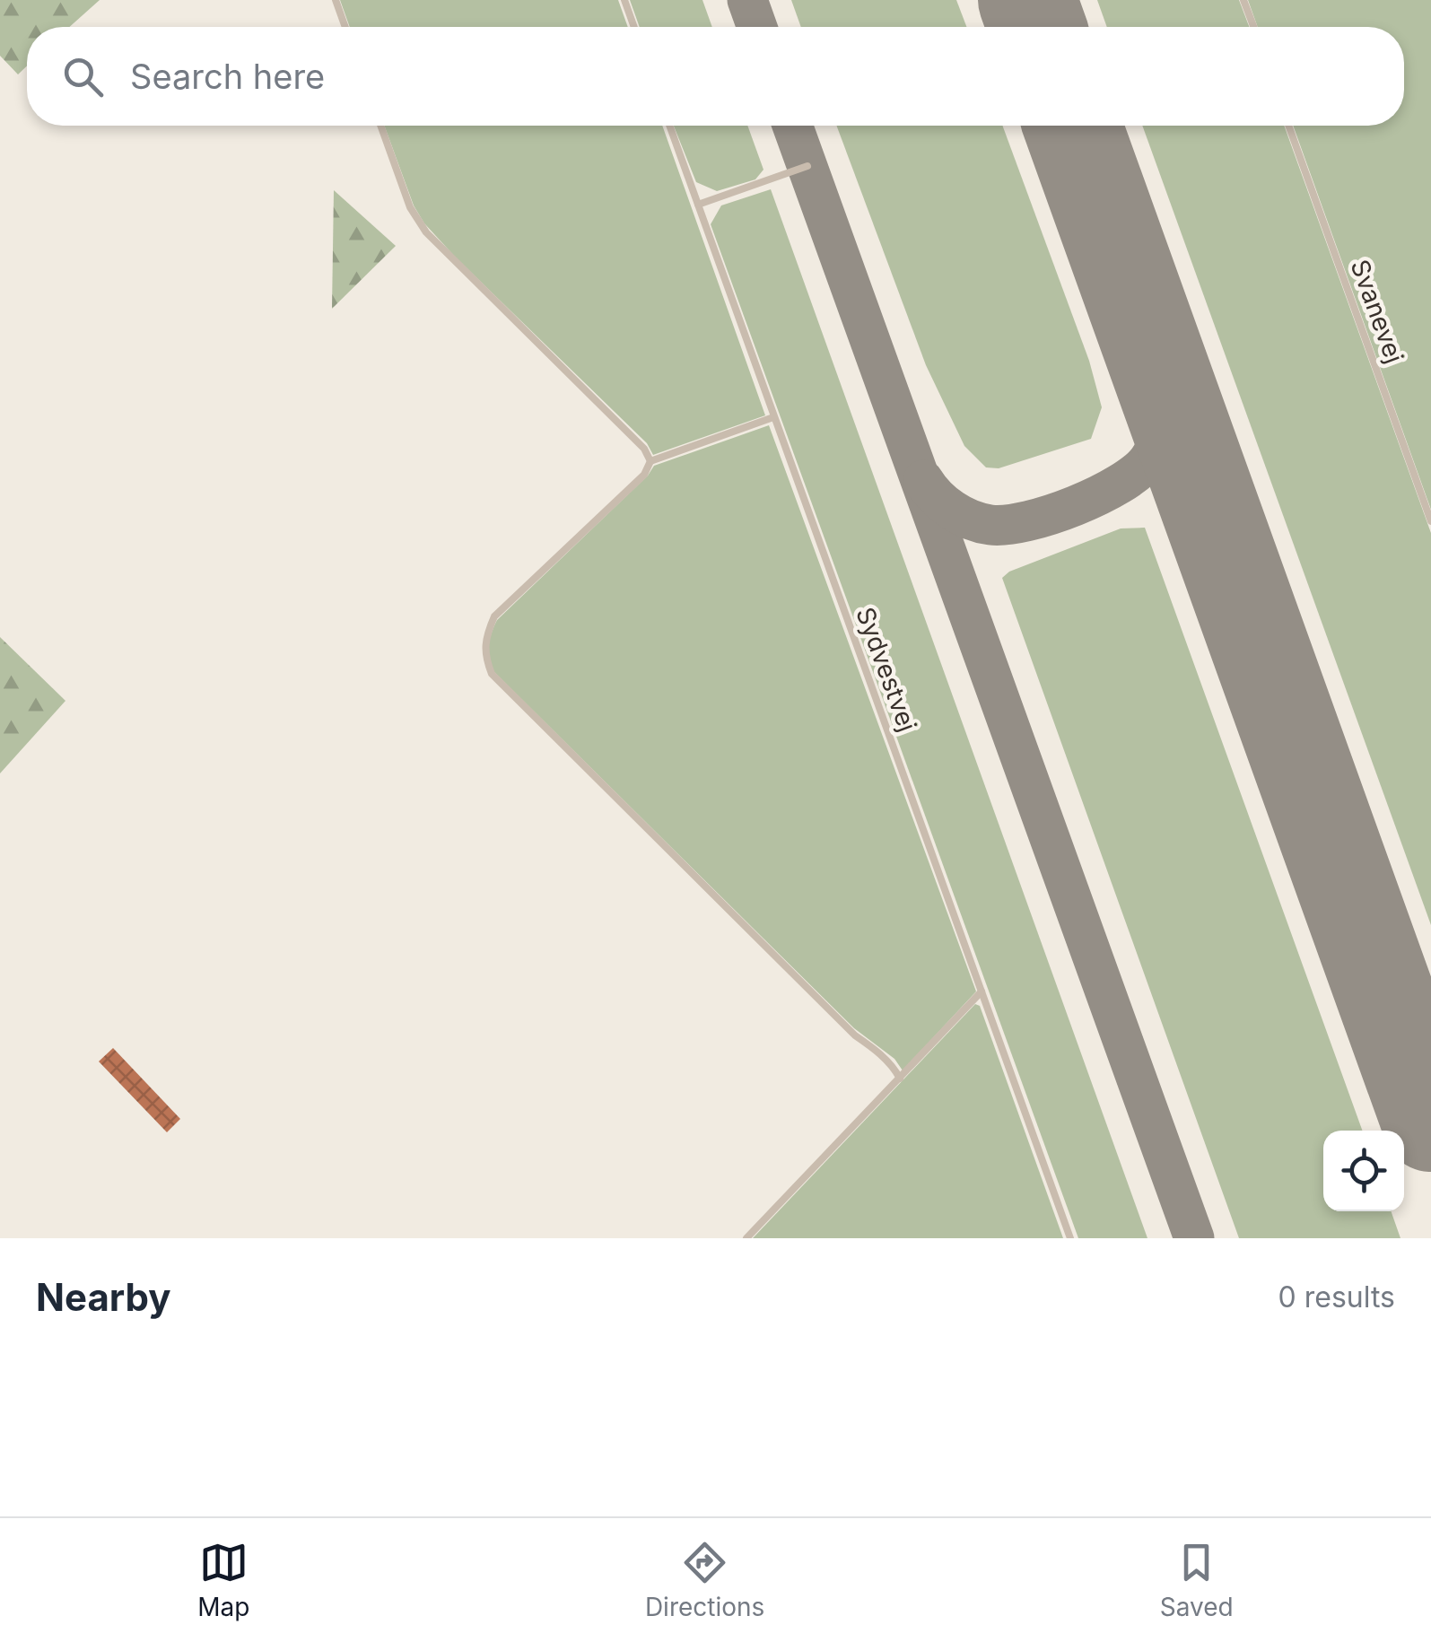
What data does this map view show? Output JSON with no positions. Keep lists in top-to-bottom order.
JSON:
{
  "streets": {
    "lane": ["Svanevej", "Sydvestvej"]
  },
  "page": {
    "search": "Search here",
    "heading": ["Nearby", "0 results"],
    "nav": ["Map", "Directions", "Saved"]
  }
}
